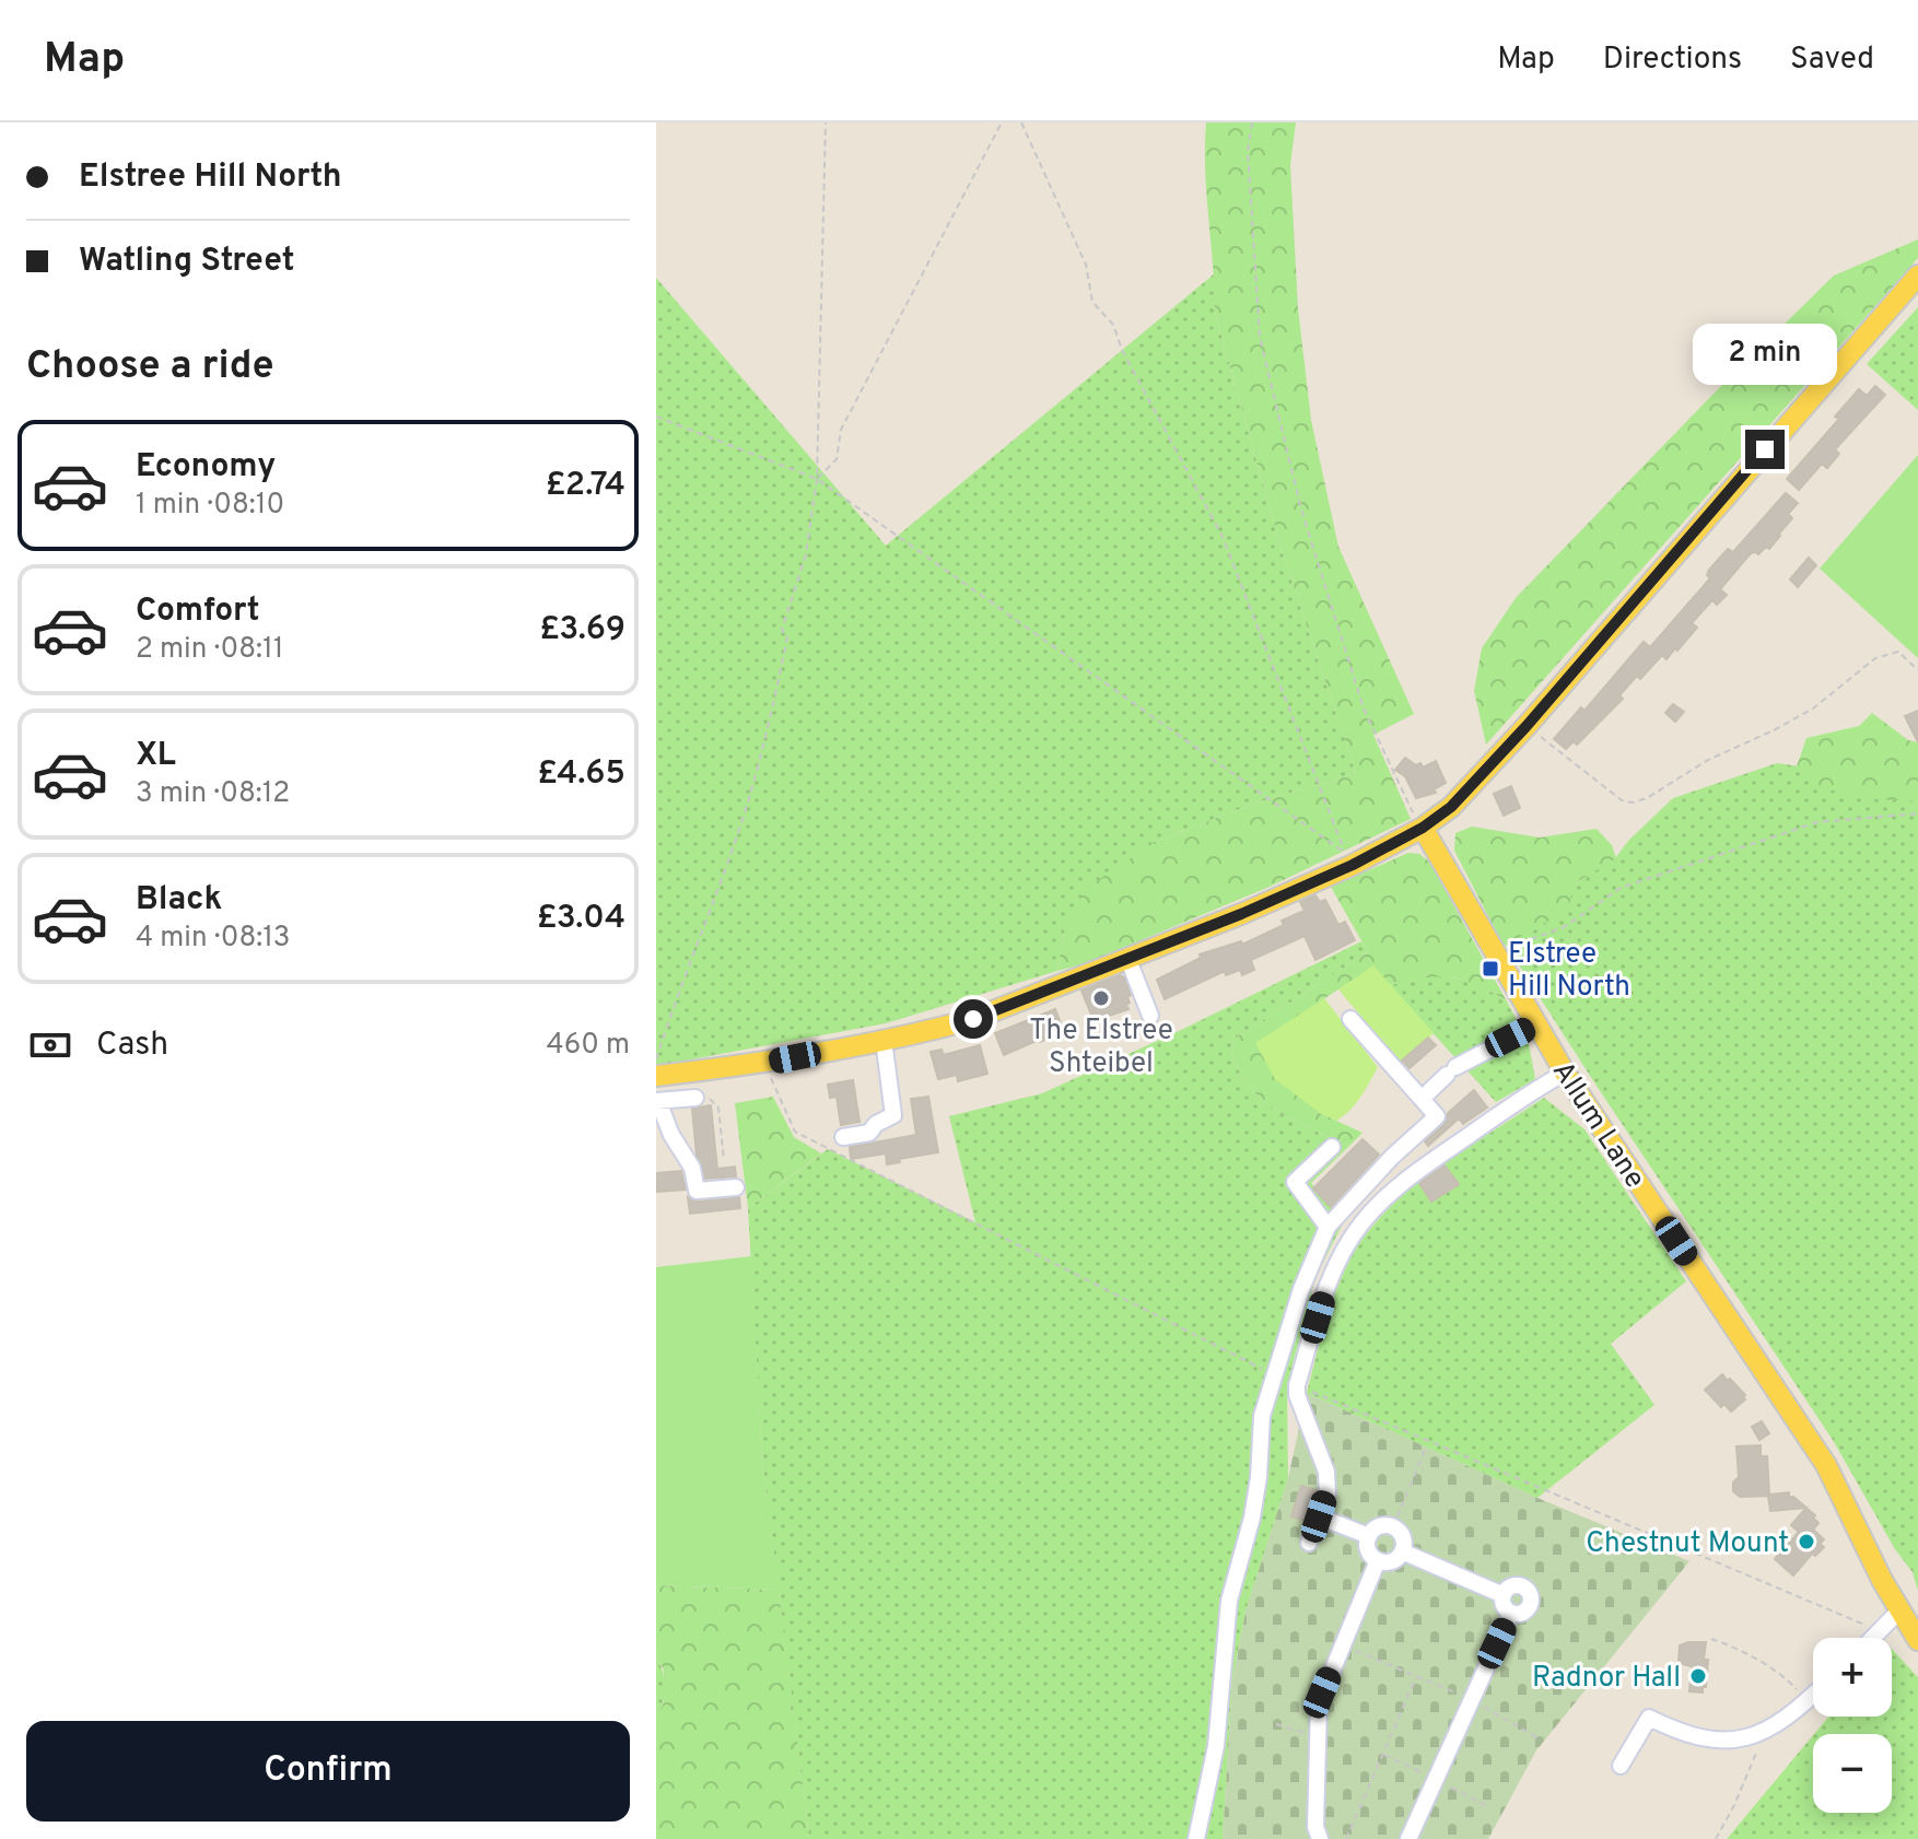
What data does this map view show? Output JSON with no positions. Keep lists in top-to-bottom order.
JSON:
{
  "streets": {
    "main road": ["Allum Lane"]
  },
  "places": {
    "transit": ["Elstree Hill North"],
    "other": ["The Elstree Shteibel", "Chestnut Mount", "Radnor Hall"]
  },
  "page": {
    "header": "Map",
    "nav": ["Map", "Directions", "Saved"],
    "banner": ["Elstree Hill North", "Watling Street"],
    "heading": "Choose a ride",
    "bubble": "2 min",
    "list": [
      {
        "name": "Economy",
        "note": "1 min · 08:10",
        "value": "£2.74"
      },
      {
        "name": "Comfort",
        "note": "2 min · 08:11",
        "value": "£3.69"
      },
      {
        "name": "XL",
        "note": "3 min · 08:12",
        "value": "£4.65"
      },
      {
        "name": "Black",
        "note": "4 min · 08:13",
        "value": "£3.04"
      }
    ],
    "pay": ["Cash", "460 m"],
    "map_buttons": ["+", "−"],
    "buttons": "Confirm"
  }
}
